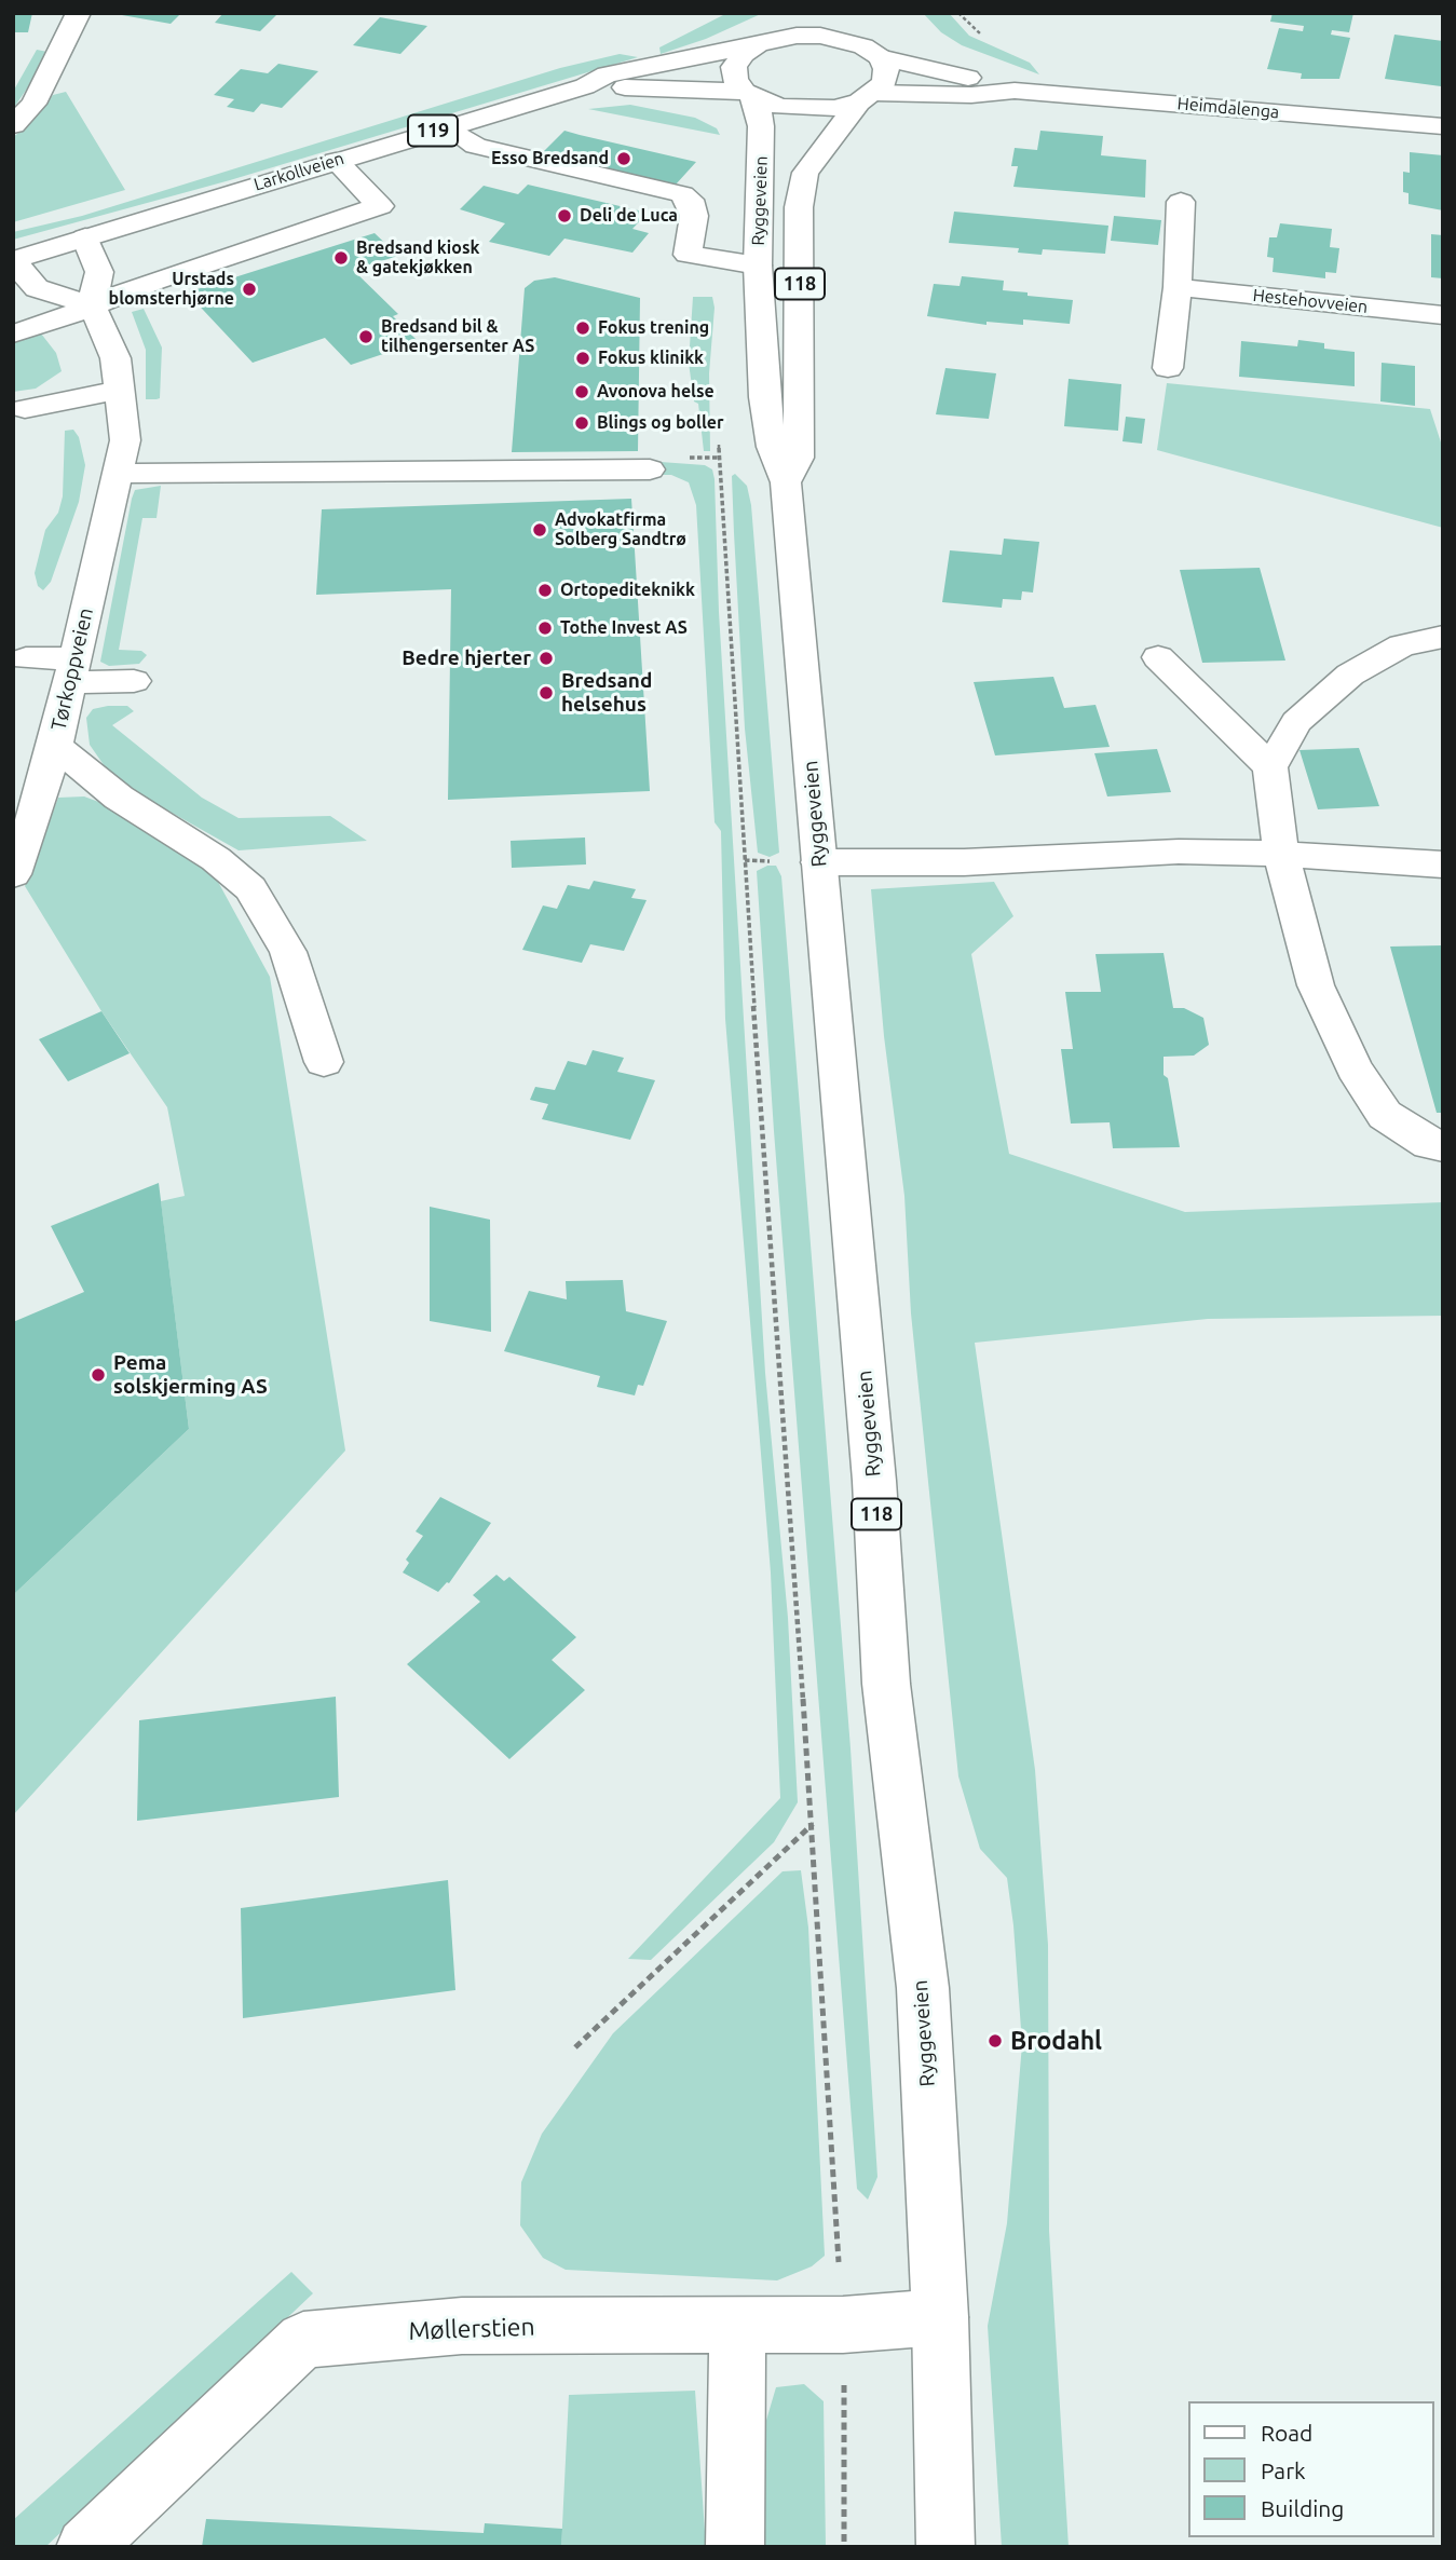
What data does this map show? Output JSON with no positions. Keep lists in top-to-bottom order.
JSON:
{
  "streets": {
    "main road": [
      "Heimdalenga",
      "119",
      "Larkollveien",
      "Ryggeveien",
      "118",
      "Hestehovveien",
      "Tørkoppveien",
      "Møllerstien"
    ]
  },
  "crossings": [
    ["Heimdalenga", "Larkollveien"],
    ["Heimdalenga", "Ryggeveien"],
    ["Heimdalenga", "118"],
    ["Larkollveien", "Ryggeveien"],
    ["Larkollveien", "118"],
    ["Ryggeveien", "118"],
    ["Ryggeveien", "Møllerstien"]
  ],
  "places": [
    "Esso Bredsand",
    "Deli de Luca",
    "Bredsand kiosk & gatekjøkken",
    "Urstads blomsterhjørne",
    "Fokus trening",
    "Bredsand bil & tilhengersenter AS",
    "Fokus klinikk",
    "Avonova helse",
    "Blings og boller",
    "Advokatfirma Solberg Sandtrø",
    "Ortopediteknikk",
    "Tothe Invest AS",
    "Bedre hjerter",
    "Bredsand helsehus",
    "Pema solskjerming AS",
    "Brodahl"
  ],
  "legend": ["Road", "Park", "Building"]
}
